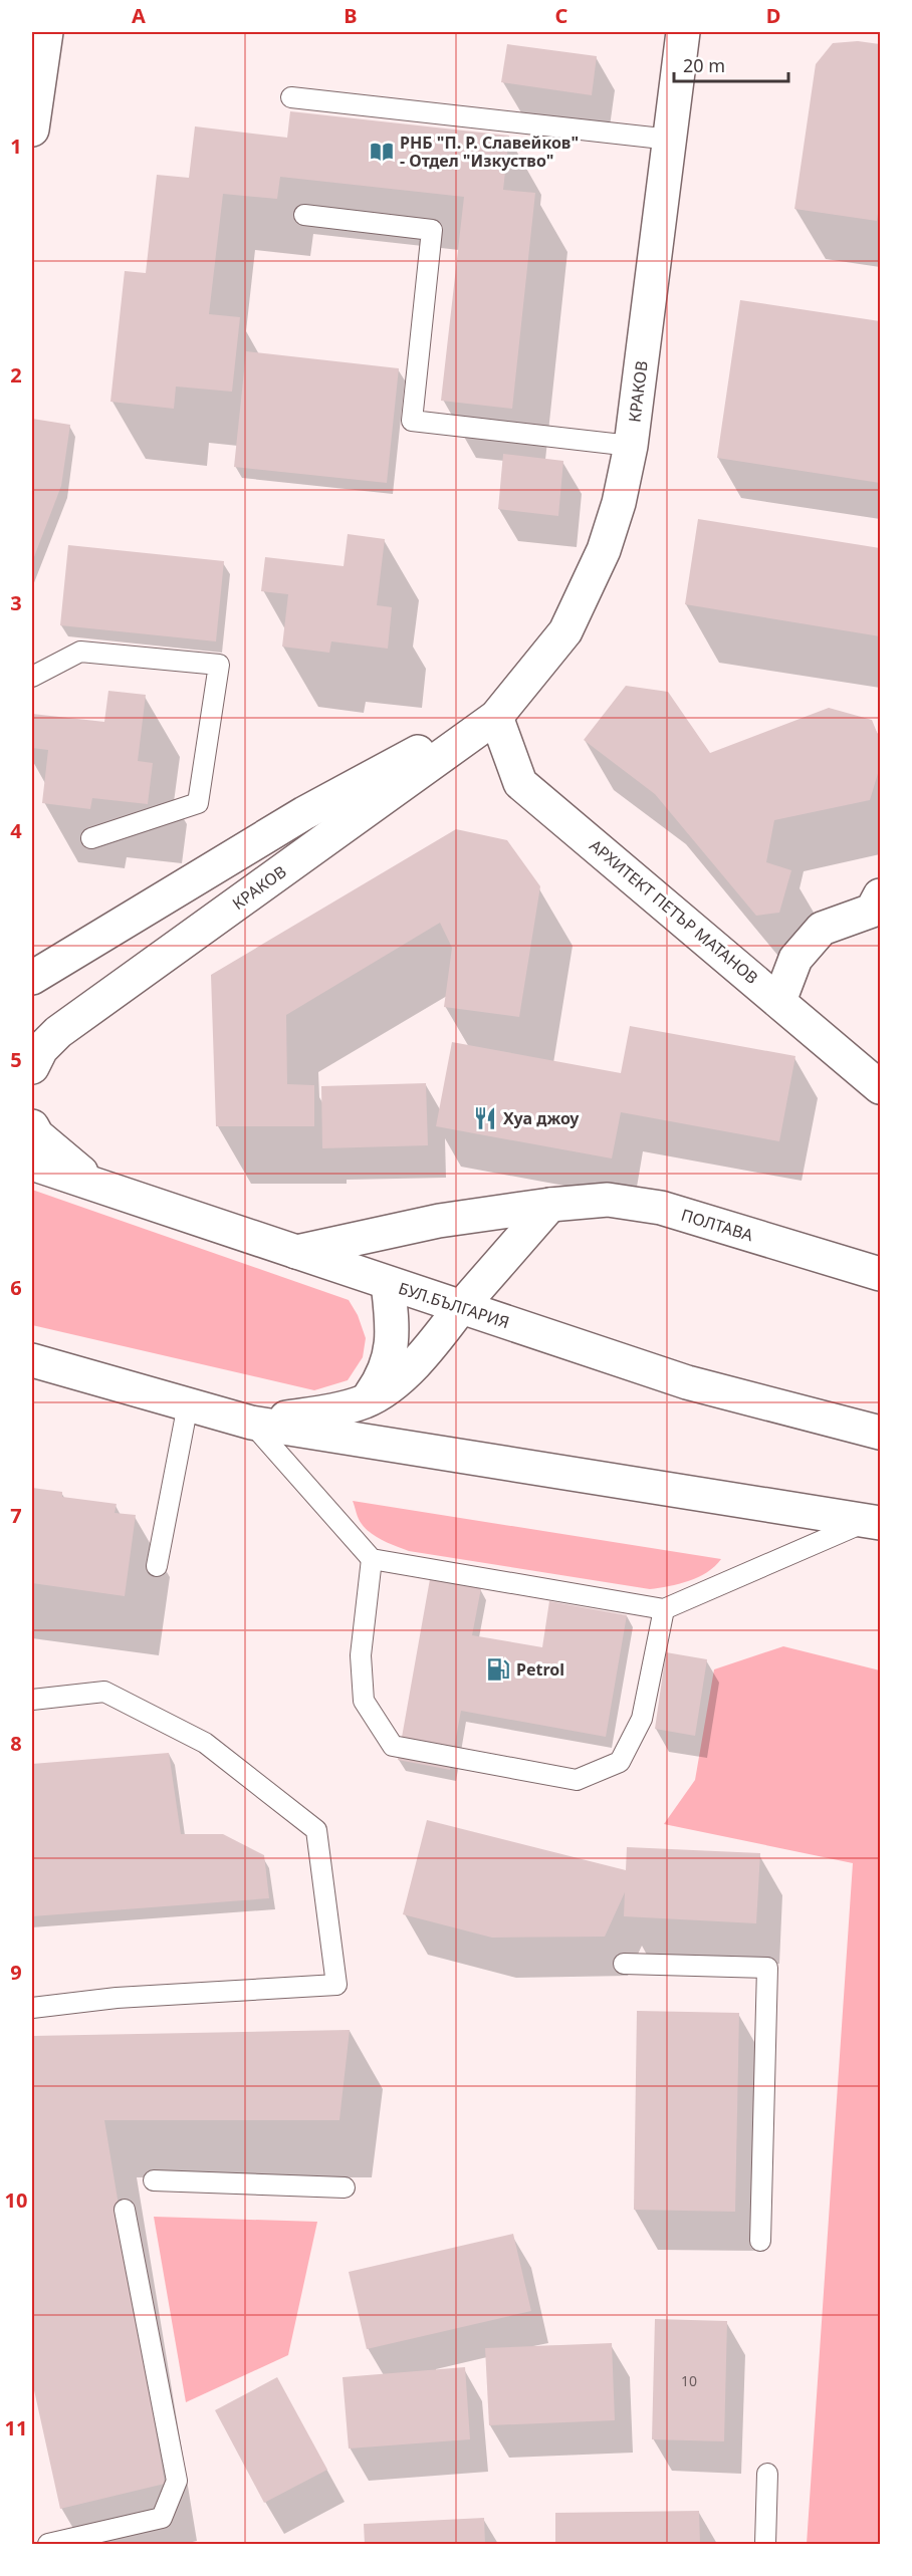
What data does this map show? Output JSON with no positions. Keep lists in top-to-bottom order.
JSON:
{
  "streets": {
    "main road": [
      "КРАКОВ",
      "АРХИТЕКТ ПЕТЪР МАТАНОВ",
      "ПОЛТАВА",
      "БУЛ.БЪЛГАРИЯ"
    ]
  },
  "crossings": [
    ["КРАКОВ", "АРХИТЕКТ ПЕТЪР МАТАНОВ"],
    ["ПОЛТАВА", "БУЛ.БЪЛГАРИЯ"]
  ],
  "places": {
    "library": ["РНБ \"П. Р. Славейков\" - Отдел \"Изкуство\""],
    "restaurant": ["Хуа джоу"],
    "fuel station": ["Petrol"]
  },
  "house_numbers": ["10"],
  "scale_bar": "20 m",
  "grid": {
    "columns": [
      "A",
      "B",
      "C",
      "D"
    ],
    "rows": [
      "1",
      "2",
      "3",
      "4",
      "5",
      "6",
      "7",
      "8",
      "9",
      "10",
      "11"
    ]
  }
}
